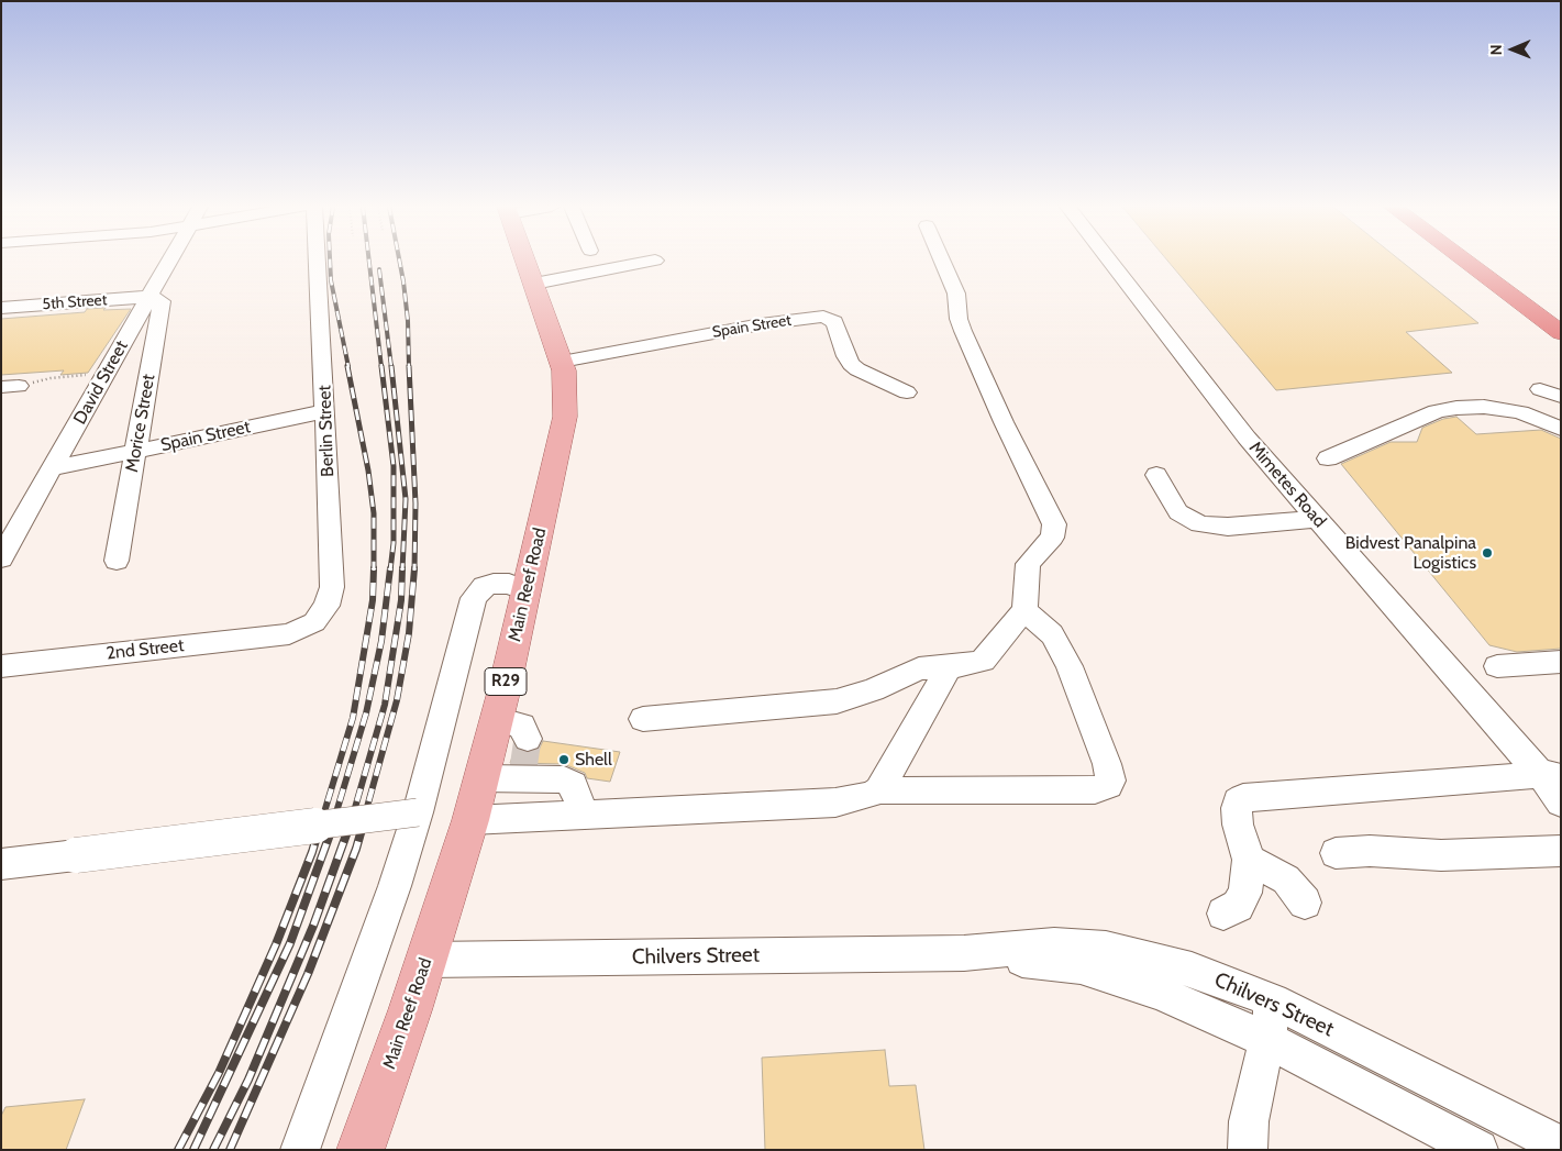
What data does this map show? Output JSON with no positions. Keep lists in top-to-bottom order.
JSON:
{
  "streets": {
    "main road": ["Main Reef Road", "R29"],
    "street": [
      "5th Street",
      "Spain Street",
      "David Street",
      "Morice Street",
      "Berlin Street",
      "Mimetes Road",
      "2nd Street",
      "Chilvers Street"
    ]
  },
  "crossings": [
    ["5th Street", "David Street"],
    ["5th Street", "Morice Street"],
    ["Spain Street", "David Street"],
    ["Spain Street", "Morice Street"],
    ["Spain Street", "Berlin Street"],
    ["Spain Street", "Main Reef Road"],
    ["David Street", "Morice Street"],
    ["Berlin Street", "2nd Street"],
    ["Main Reef Road", "Chilvers Street"]
  ],
  "places": ["Bidvest Panalpina Logistics", "Shell"],
  "north": "left"
}
